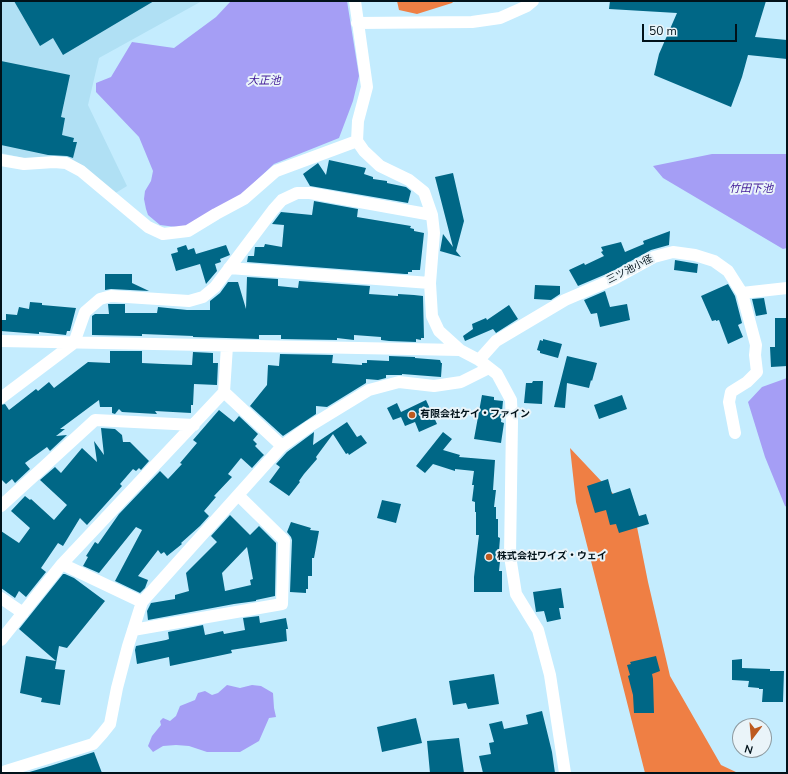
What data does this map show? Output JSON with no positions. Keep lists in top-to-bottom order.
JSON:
{
  "streets": {
    "street": ["三ツ池小径"]
  },
  "water": ["大正池", "竹田下池"],
  "places": ["有限会社ケイ・ファイン", "株式会社ワイズ・ウェイ"],
  "scale_bar": "50 m",
  "north": "bottom"
}
